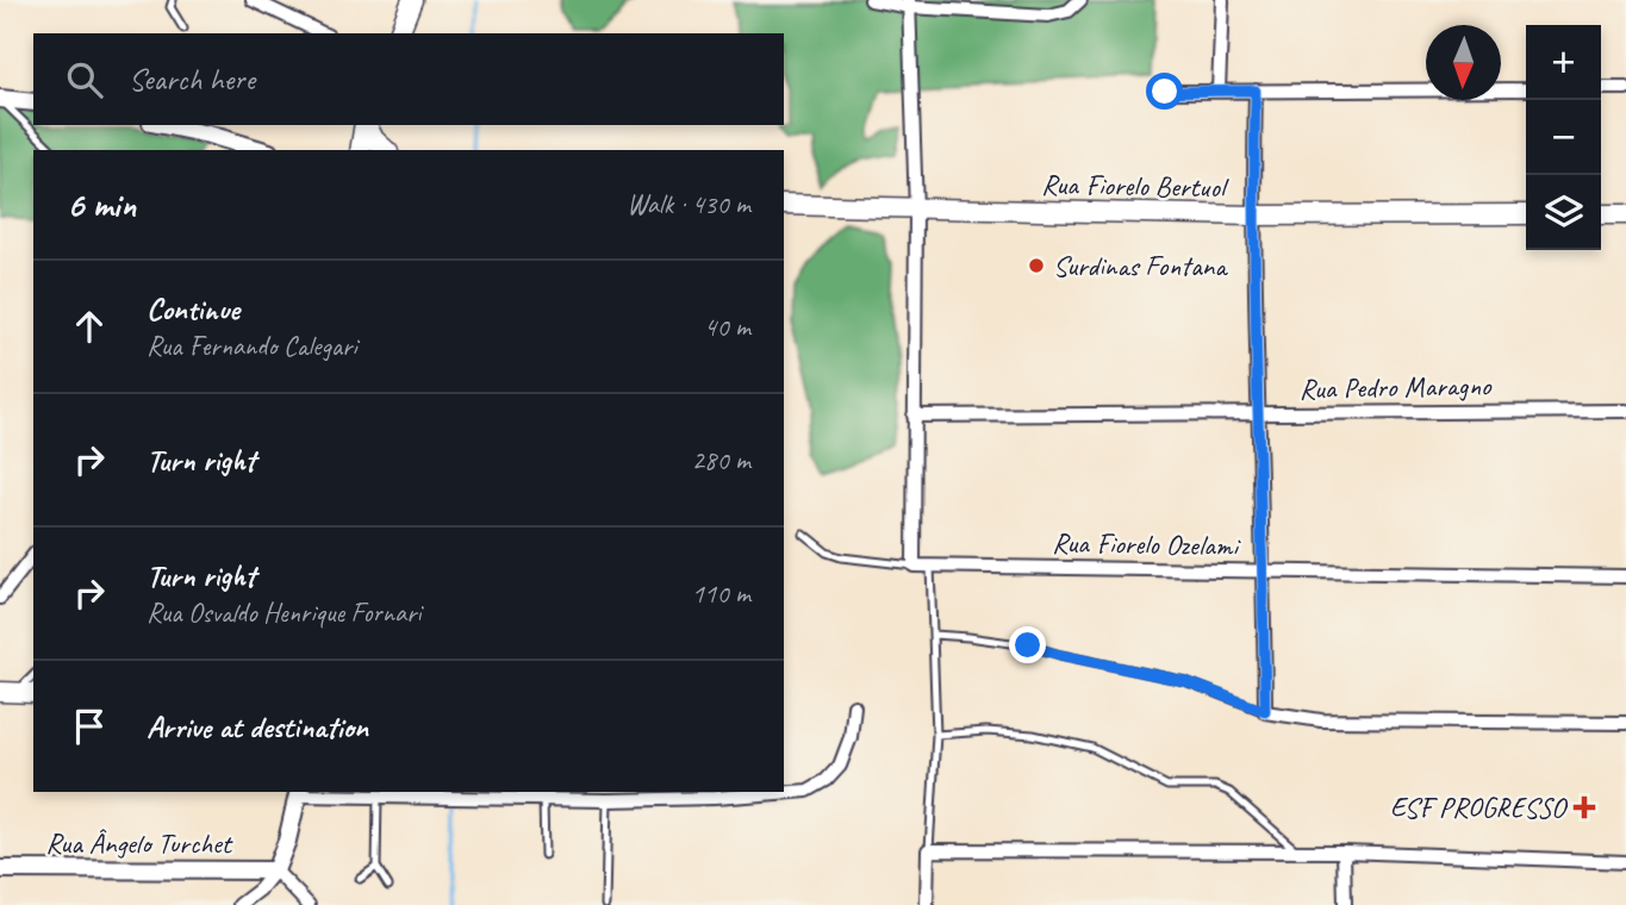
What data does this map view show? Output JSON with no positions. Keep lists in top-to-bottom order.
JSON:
{
  "streets": {
    "main road": ["Rua Fiorelo Bertuol"],
    "street": ["Rua Pedro Maragno", "Rua Fiorelo Ozelami", "Rua Ângelo Turchet"]
  },
  "places": {
    "other": ["Surdinas Fontana"],
    "health": ["ESF PROGRESSO"]
  },
  "north": "bottom",
  "page": {
    "map_buttons": ["+", "−"],
    "search": "Search here",
    "heading": ["6 min", "Walk · 430 m"],
    "list": [
      ["Continue", "Rua Fernando Calegari", "40 m"],
      ["Turn right", "280 m"],
      ["Turn right", "Rua Osvaldo Henrique Fornari", "110 m"],
      "Arrive at destination"
    ]
  }
}
